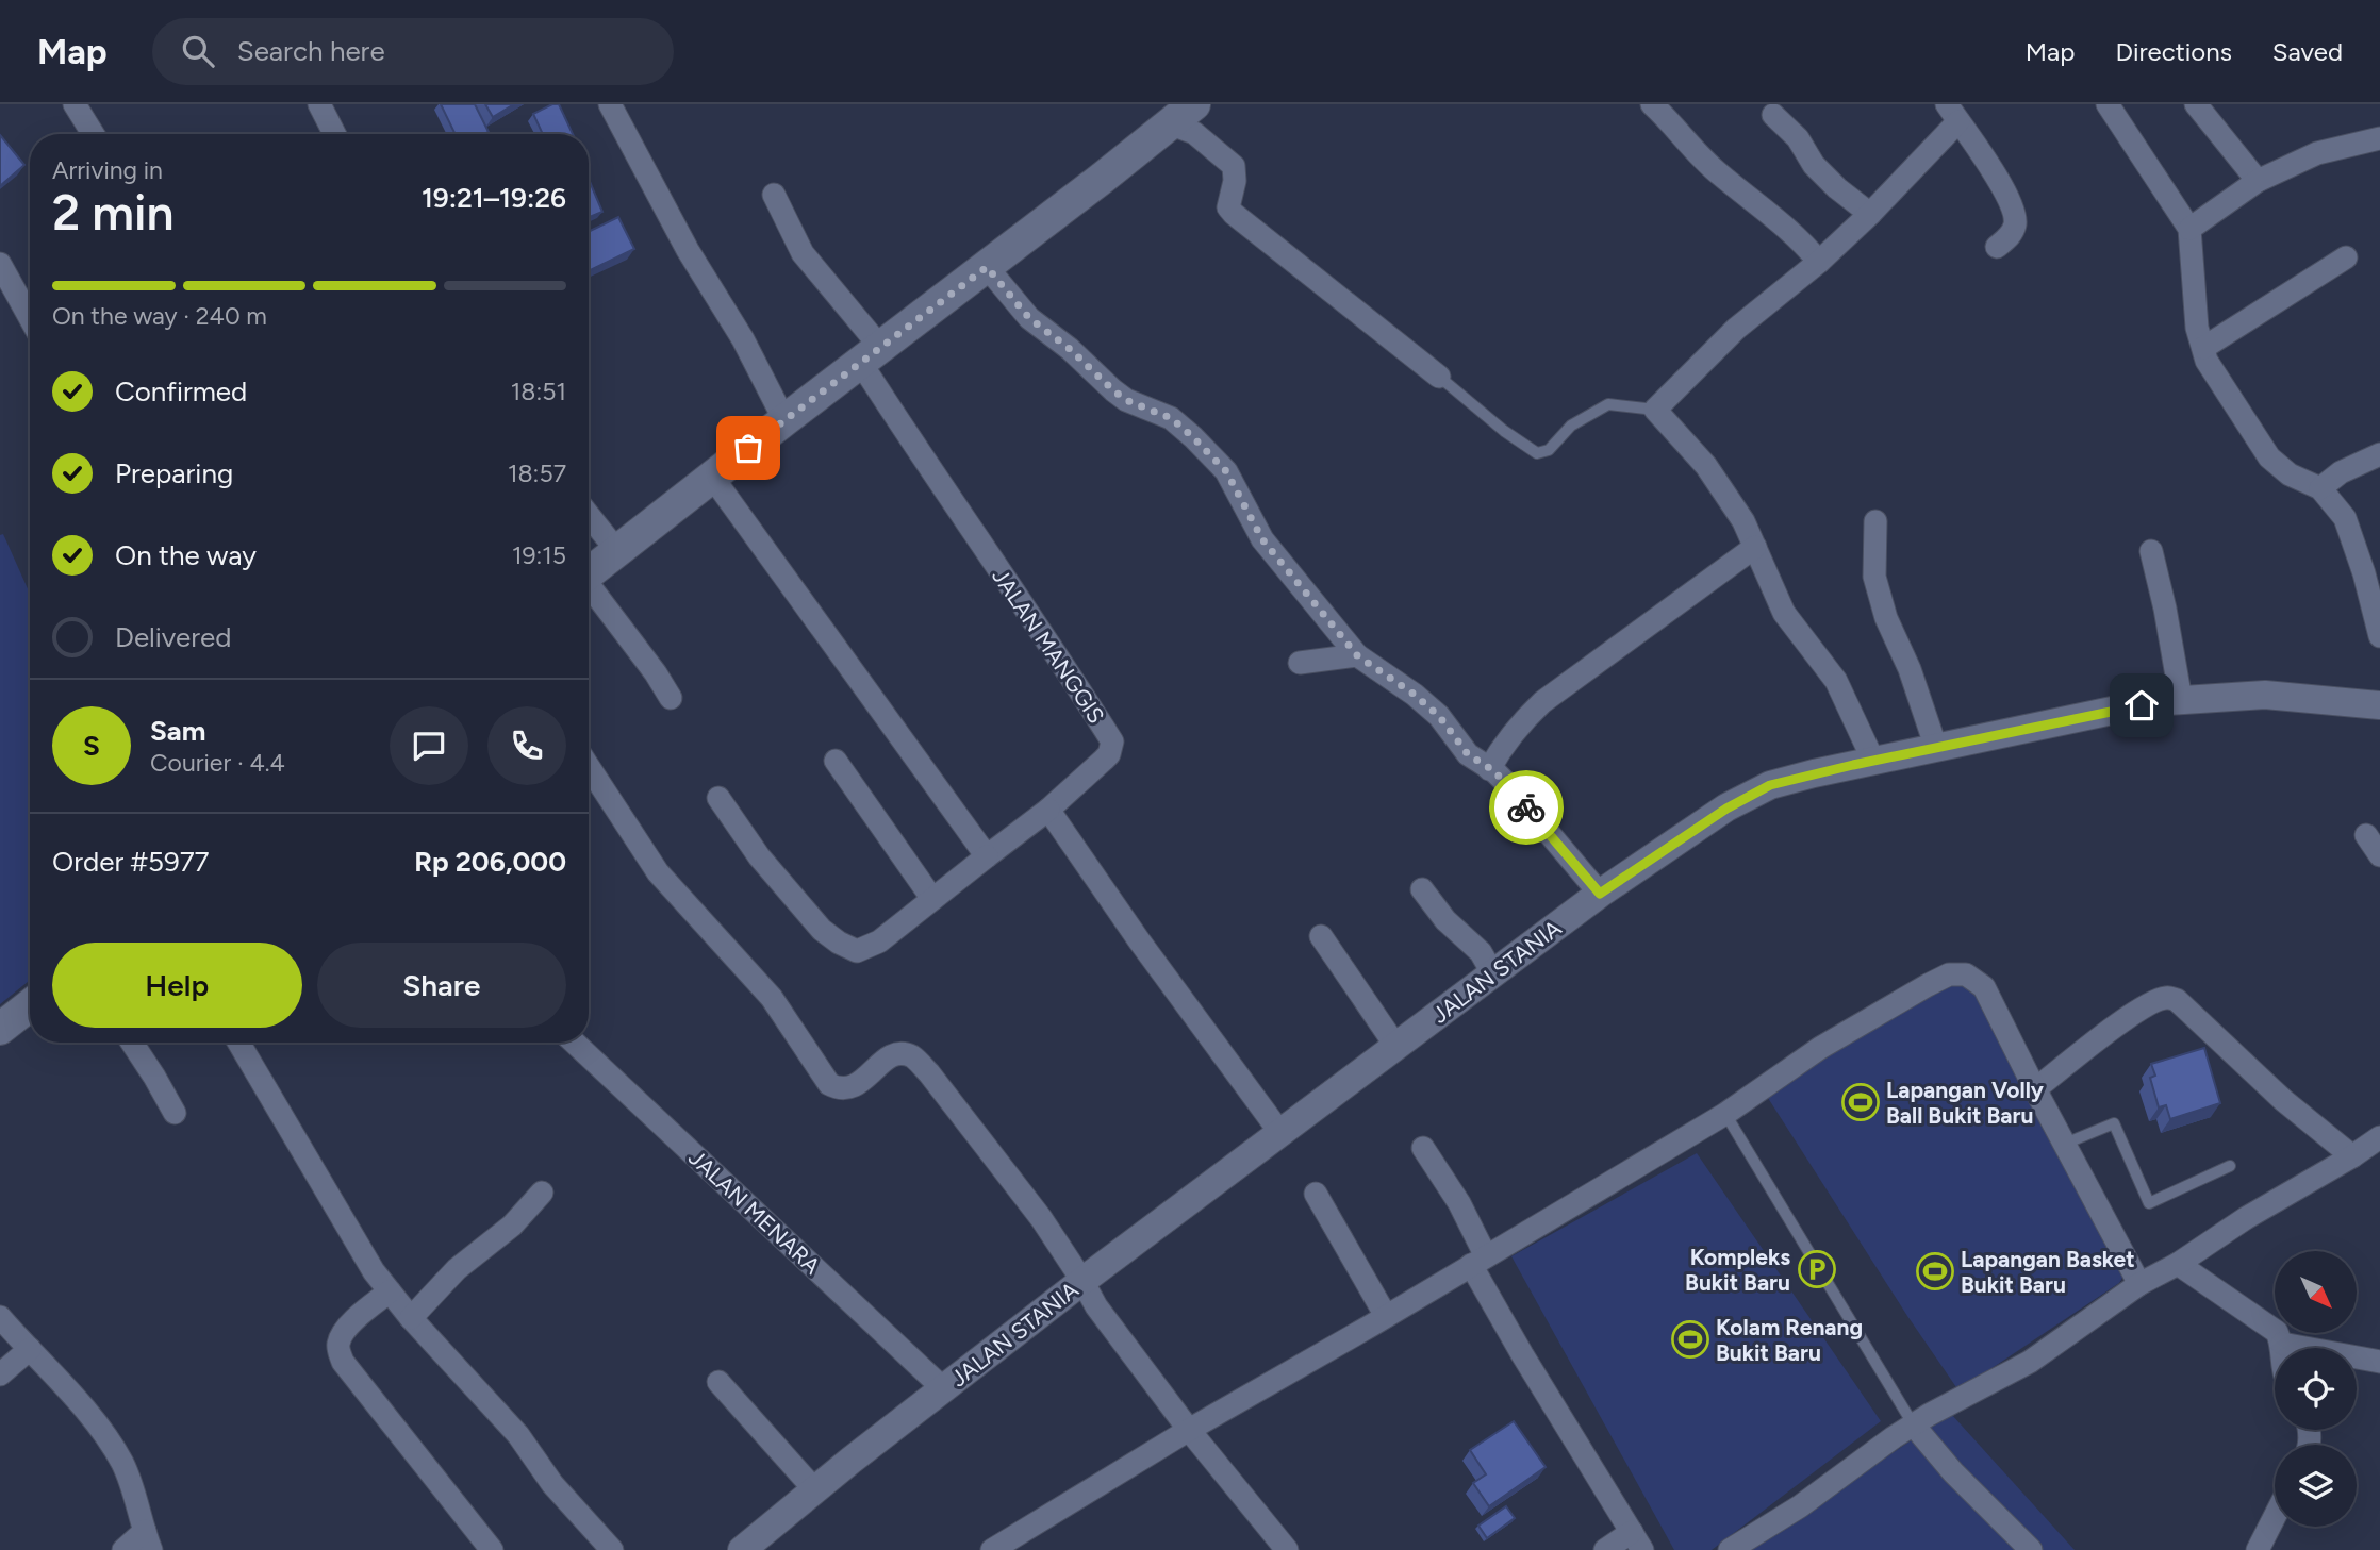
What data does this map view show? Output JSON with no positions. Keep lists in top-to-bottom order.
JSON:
{
  "streets": {
    "street": ["JALAN MANGGIS", "JALAN STANIA", "JALAN MENARA"]
  },
  "crossings": [
    ["JALAN STANIA", "JALAN MENARA"]
  ],
  "places": {
    "sports": ["Lapangan Volly Ball Bukit Baru", "Lapangan Basket Bukit Baru", "Kolam Renang Bukit Baru"],
    "parking": ["Kompleks Bukit Baru"]
  },
  "north": "bottom right",
  "page": {
    "header": "Map",
    "search": "Search here",
    "nav": ["Map", "Directions", "Saved"],
    "heading": ["2 min", "Arriving in", "19:21–19:26"],
    "panel": [
      "Sam",
      "Courier · 4.4",
      "Order #5977",
      "Rp 206,000"
    ],
    "bar": "On the way · 240 m",
    "list": [
      ["Confirmed", "18:51"],
      ["Preparing", "18:57"],
      ["On the way", "19:15"],
      "Delivered"
    ],
    "round": "S",
    "buttons": ["Help", "Share"]
  }
}
